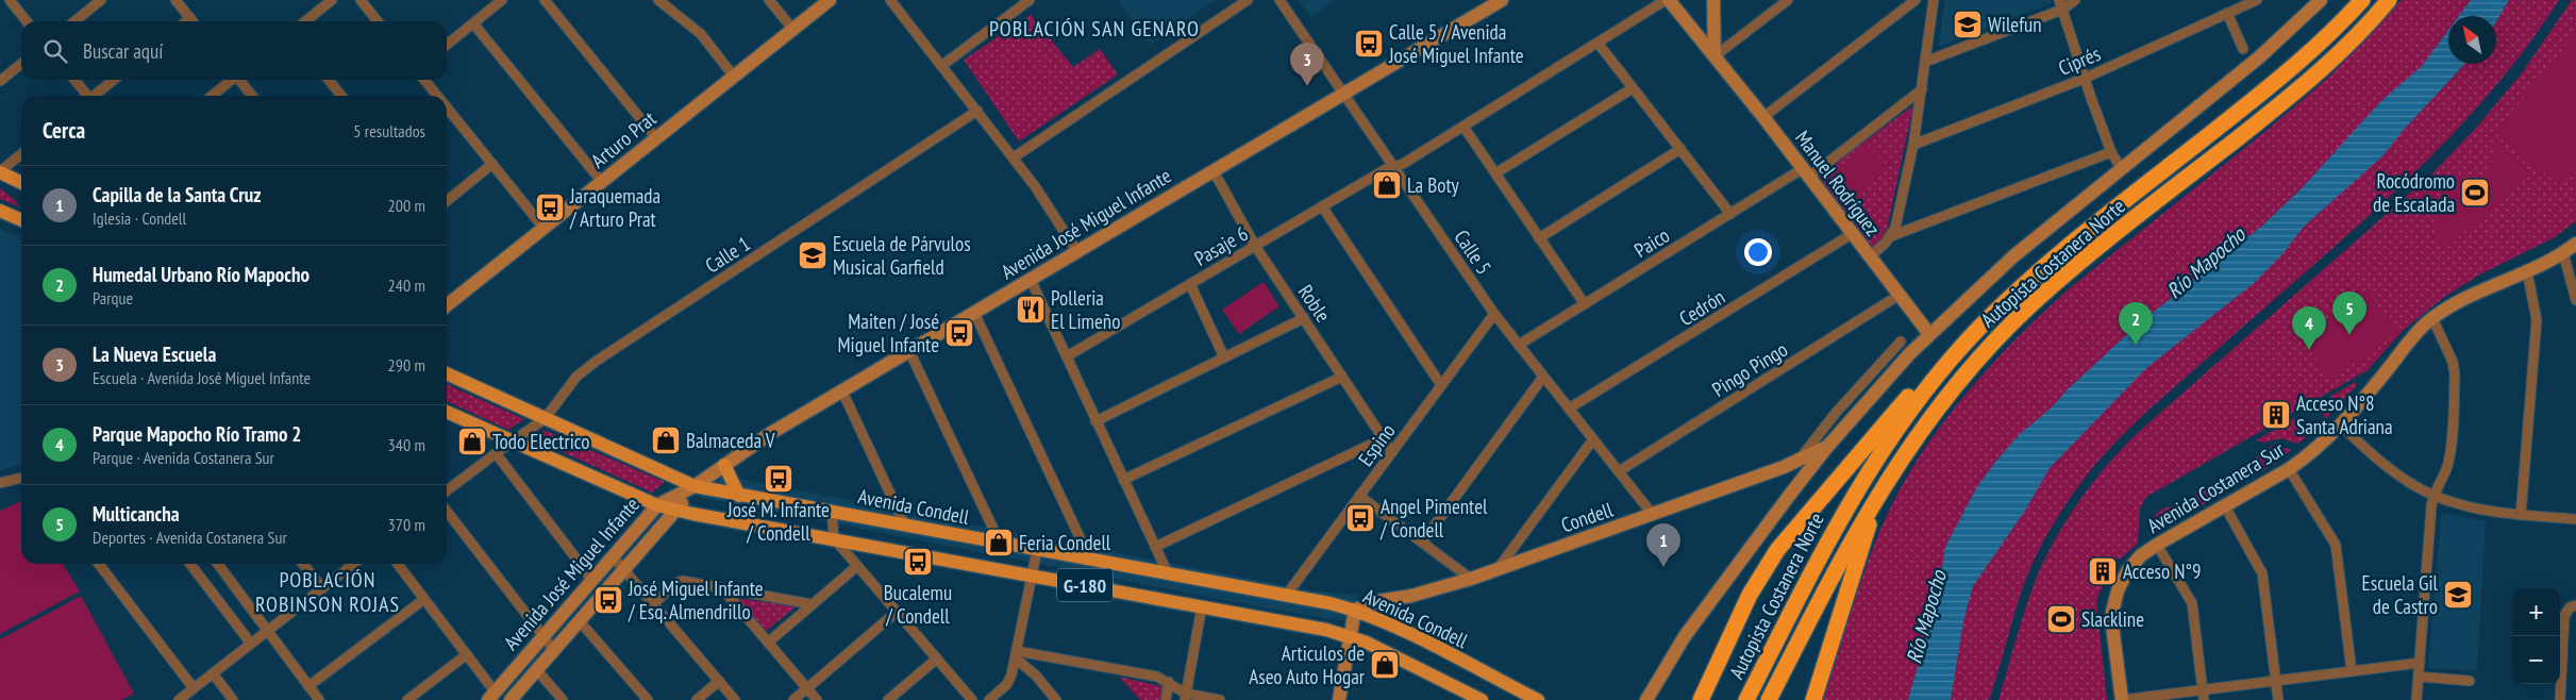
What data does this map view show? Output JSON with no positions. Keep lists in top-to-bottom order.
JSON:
{
  "streets": {
    "highway": ["Autopista Costanera Norte"],
    "main road": ["Avenida Condell", "G-180"],
    "street": [
      "Ciprés",
      "Arturo Prat",
      "Manuel Rodríguez",
      "Avenida José Miguel Infante",
      "Paico",
      "Pasaje 6",
      "Calle 5",
      "Calle 1",
      "Roble",
      "Cedrón",
      "Pingo Pingo",
      "Espino",
      "Avenida Costanera Sur",
      "Condell"
    ]
  },
  "crossings": [
    ["Manuel Rodríguez", "Paico"],
    ["Manuel Rodríguez", "Pasaje 6"],
    ["Manuel Rodríguez", "Cedrón"],
    ["Manuel Rodríguez", "Pingo Pingo"],
    ["Avenida José Miguel Infante", "Calle 5"],
    ["Avenida José Miguel Infante", "Roble"],
    ["Avenida José Miguel Infante", "Avenida Condell"],
    ["Avenida José Miguel Infante", "G-180"],
    ["Paico", "Calle 5"],
    ["Pasaje 6", "Calle 5"],
    ["Pasaje 6", "Roble"],
    ["Calle 5", "Cedrón"],
    ["Calle 5", "Pingo Pingo"],
    ["Calle 5", "Espino"],
    ["Calle 5", "Condell"],
    ["Calle 1", "Avenida Condell"],
    ["Calle 1", "G-180"],
    ["Roble", "Espino"],
    ["Espino", "Avenida Condell"],
    ["Avenida Condell", "Condell"]
  ],
  "districts": ["POBLACIÓN SAN GENARO", "POBLACIÓN ROBINSON ROJAS"],
  "water": ["Río Mapocho"],
  "places": {
    "school or university": ["Wilefun", "Escuela de Párvulos Musical Garfield", "Escuela Gil de Castro"],
    "bus stop": [
      "Calle 5 / Avenida José Miguel Infante",
      "Jaraquemada / Arturo Prat",
      "Maiten / José Miguel Infante",
      "José M. Infante / Condell",
      "Angel Pimentel / Condell",
      "Bucalemu / Condell",
      "José Miguel Infante / Esq. Almendrillo"
    ],
    "shop": [
      "La Boty",
      "Balmaceda V",
      "Todo Electrico",
      "Feria Condell",
      "Articulos de Aseo Auto Hogar"
    ],
    "sports": ["Rocódromo de Escalada", "Slackline"],
    "restaurant": ["Polleria El Limeño"],
    "building": ["Acceso N°8 Santa Adriana", "Acceso N°9"]
  },
  "north": "top left",
  "page": {
    "search": "Buscar aquí",
    "pins": [
      "3",
      "5",
      "2",
      "4",
      "1"
    ],
    "heading": ["Cerca", "5 resultados"],
    "list": [
      {
        "mark": "1",
        "name": "Capilla de la Santa Cruz",
        "note": "Iglesia · Condell",
        "value": "200 m"
      },
      {
        "mark": "2",
        "name": "Humedal Urbano Río Mapocho",
        "note": "Parque",
        "value": "240 m"
      },
      {
        "mark": "3",
        "name": "La Nueva Escuela",
        "note": "Escuela · Avenida José Miguel Infante",
        "value": "290 m"
      },
      {
        "mark": "4",
        "name": "Parque Mapocho Río Tramo 2",
        "note": "Parque · Avenida Costanera Sur",
        "value": "340 m"
      },
      {
        "mark": "5",
        "name": "Multicancha",
        "note": "Deportes · Avenida Costanera Sur",
        "value": "370 m"
      }
    ],
    "map_buttons": ["+", "−"]
  }
}
